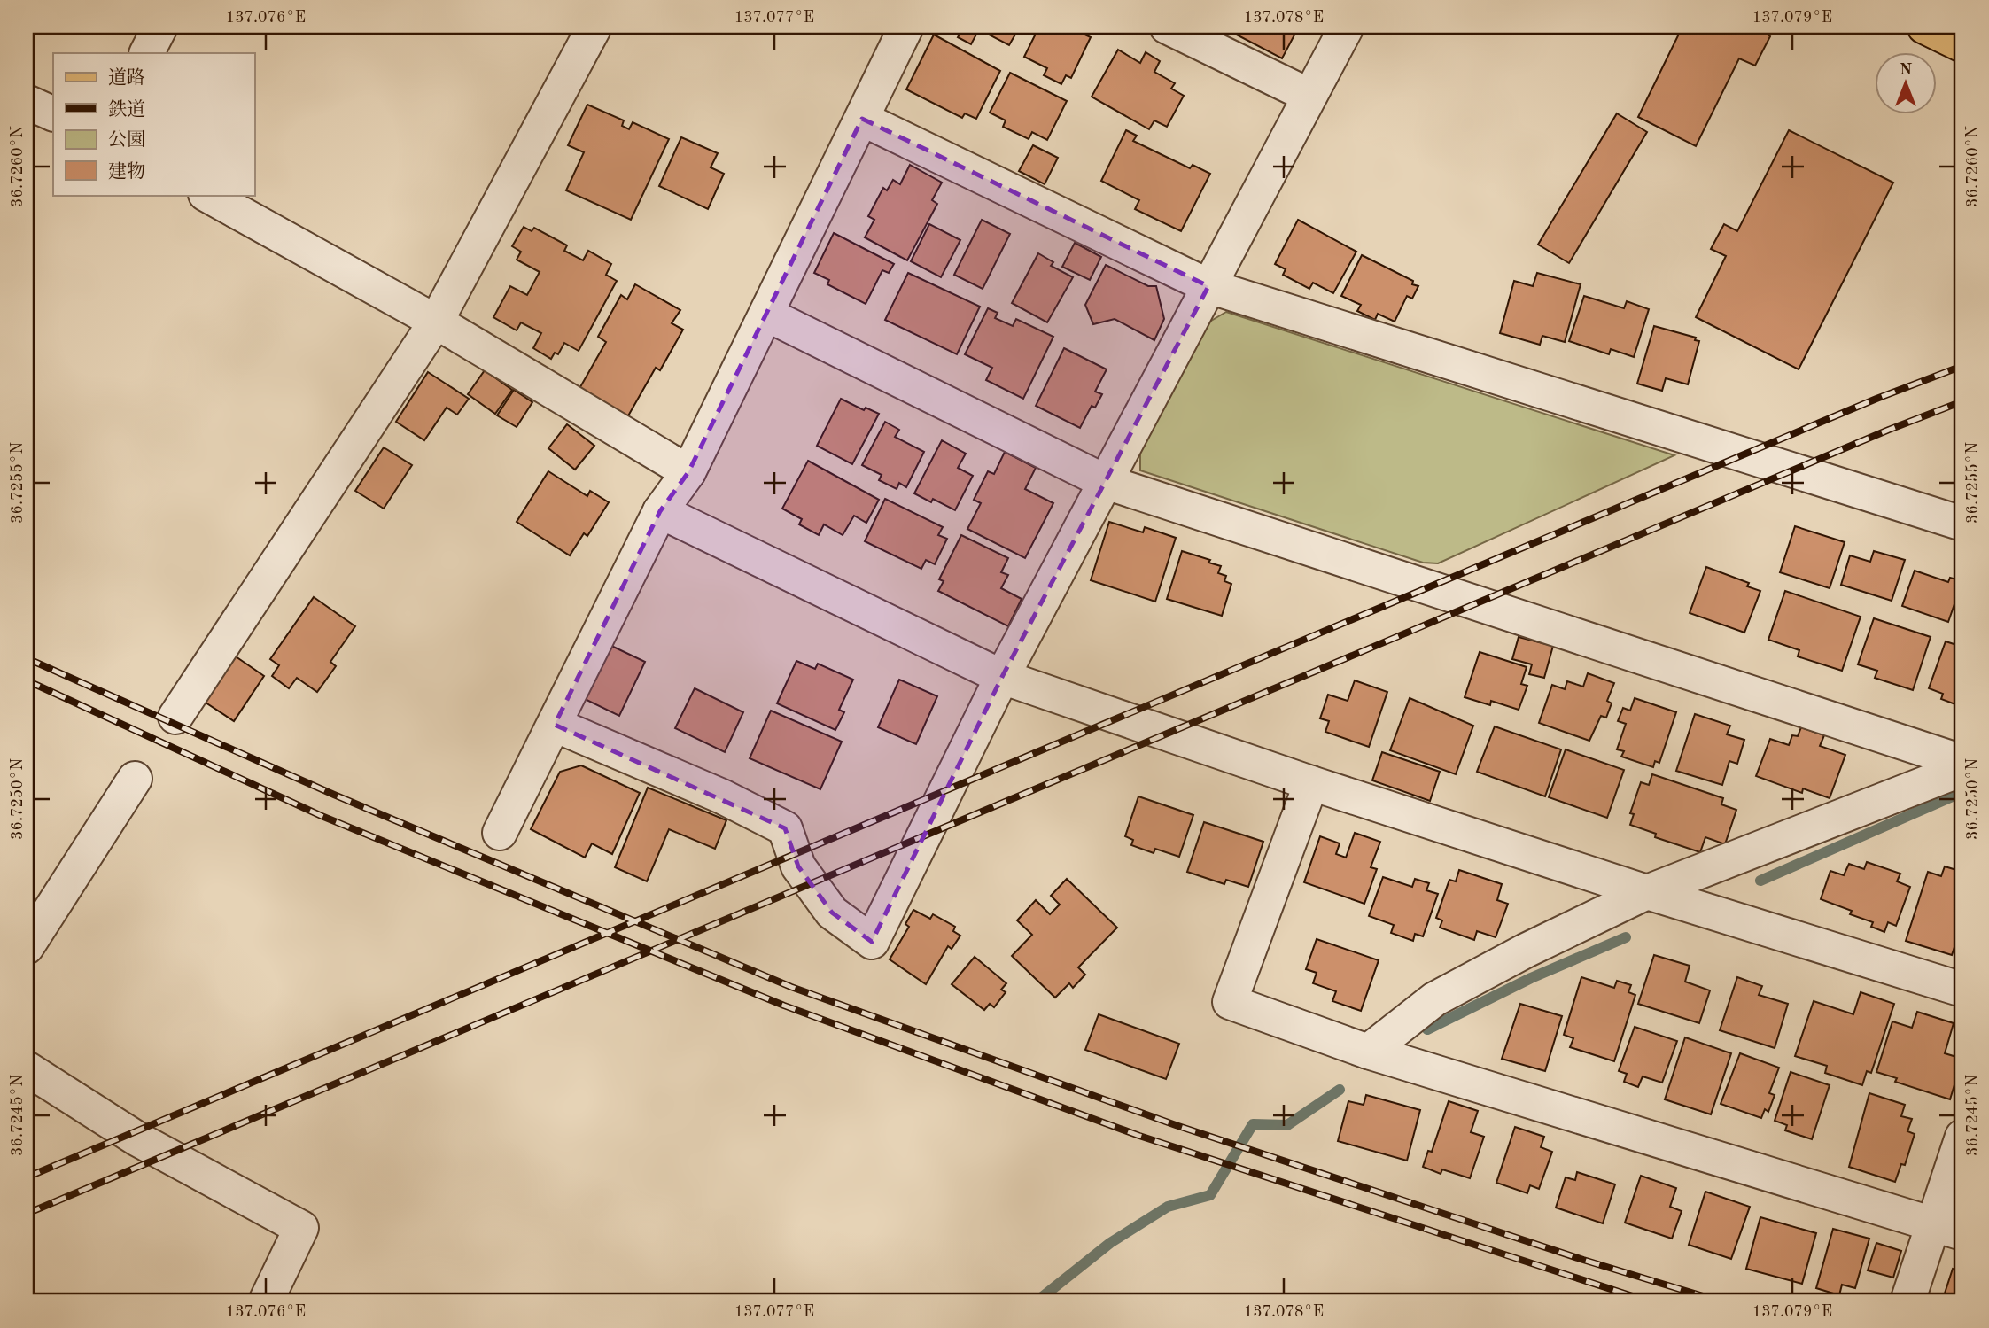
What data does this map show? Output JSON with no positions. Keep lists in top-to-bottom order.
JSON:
{
  "legend": [
    "道路",
    "鉄道",
    "公園",
    "建物"
  ],
  "north": "top",
  "coordinates": [
    "137.076°E",
    "137.077°E",
    "137.078°E",
    "137.079°E",
    "36.7260°N",
    "36.7255°N",
    "36.7250°N",
    "36.7245°N"
  ]
}
